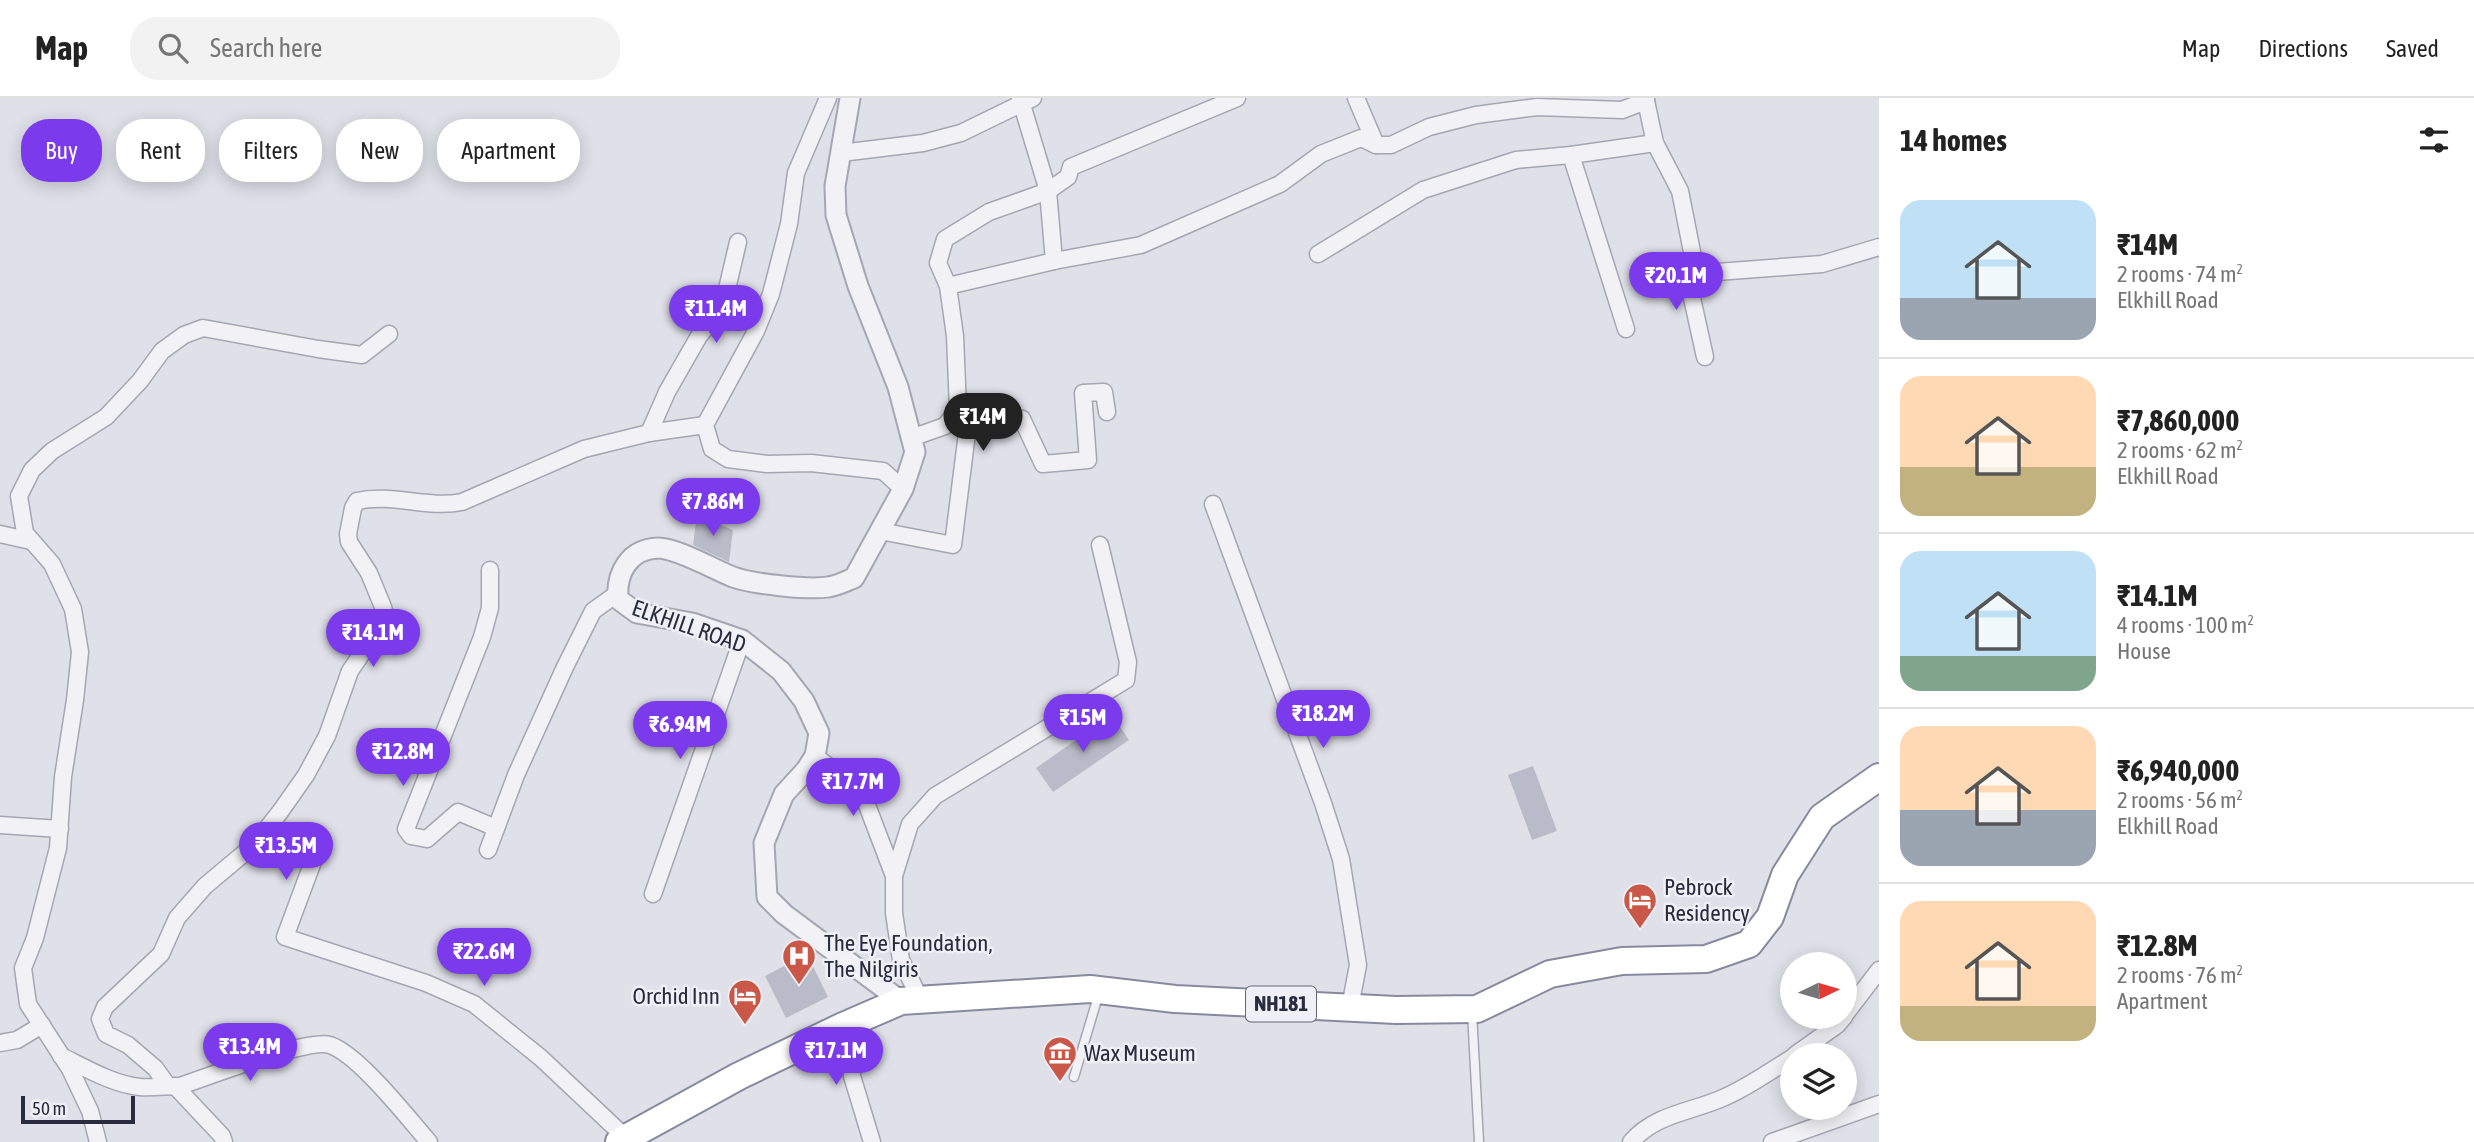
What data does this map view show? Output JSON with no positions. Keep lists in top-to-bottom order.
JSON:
{
  "streets": {
    "highway": ["NH181"],
    "street": ["ELKHILL ROAD"]
  },
  "places": {
    "hotel": ["Pebrock Residency", "Orchid Inn"],
    "hospital": ["The Eye Foundation, The Nilgiris"],
    "museum": ["Wax Museum"]
  },
  "scale_bar": "50 m",
  "north": "right",
  "page": {
    "header": "Map",
    "search": "Search here",
    "nav": ["Map", "Directions", "Saved"],
    "heading": "14 homes",
    "chip": [
      "Buy",
      "Rent",
      "Filters",
      "New",
      "Apartment"
    ],
    "list": [
      {
        "name": "₹14M",
        "note": "2 rooms · 74 m² · Elkhill Road"
      },
      {
        "name": "₹7,860,000",
        "note": "2 rooms · 62 m² · Elkhill Road"
      },
      {
        "name": "₹14.1M",
        "note": "4 rooms · 100 m² · House"
      },
      {
        "name": "₹6,940,000",
        "note": "2 rooms · 56 m² · Elkhill Road"
      },
      {
        "name": "₹12.8M",
        "note": "2 rooms · 76 m² · Apartment"
      }
    ],
    "price": [
      "₹20.1M",
      "₹11.4M",
      "₹14M",
      "₹7.86M",
      "₹14.1M",
      "₹18.2M",
      "₹15M",
      "₹6.94M",
      "₹12.8M",
      "₹17.7M",
      "₹13.5M",
      "₹22.6M",
      "₹13.4M",
      "₹17.1M"
    ],
    "scale": "50 m"
  }
}
